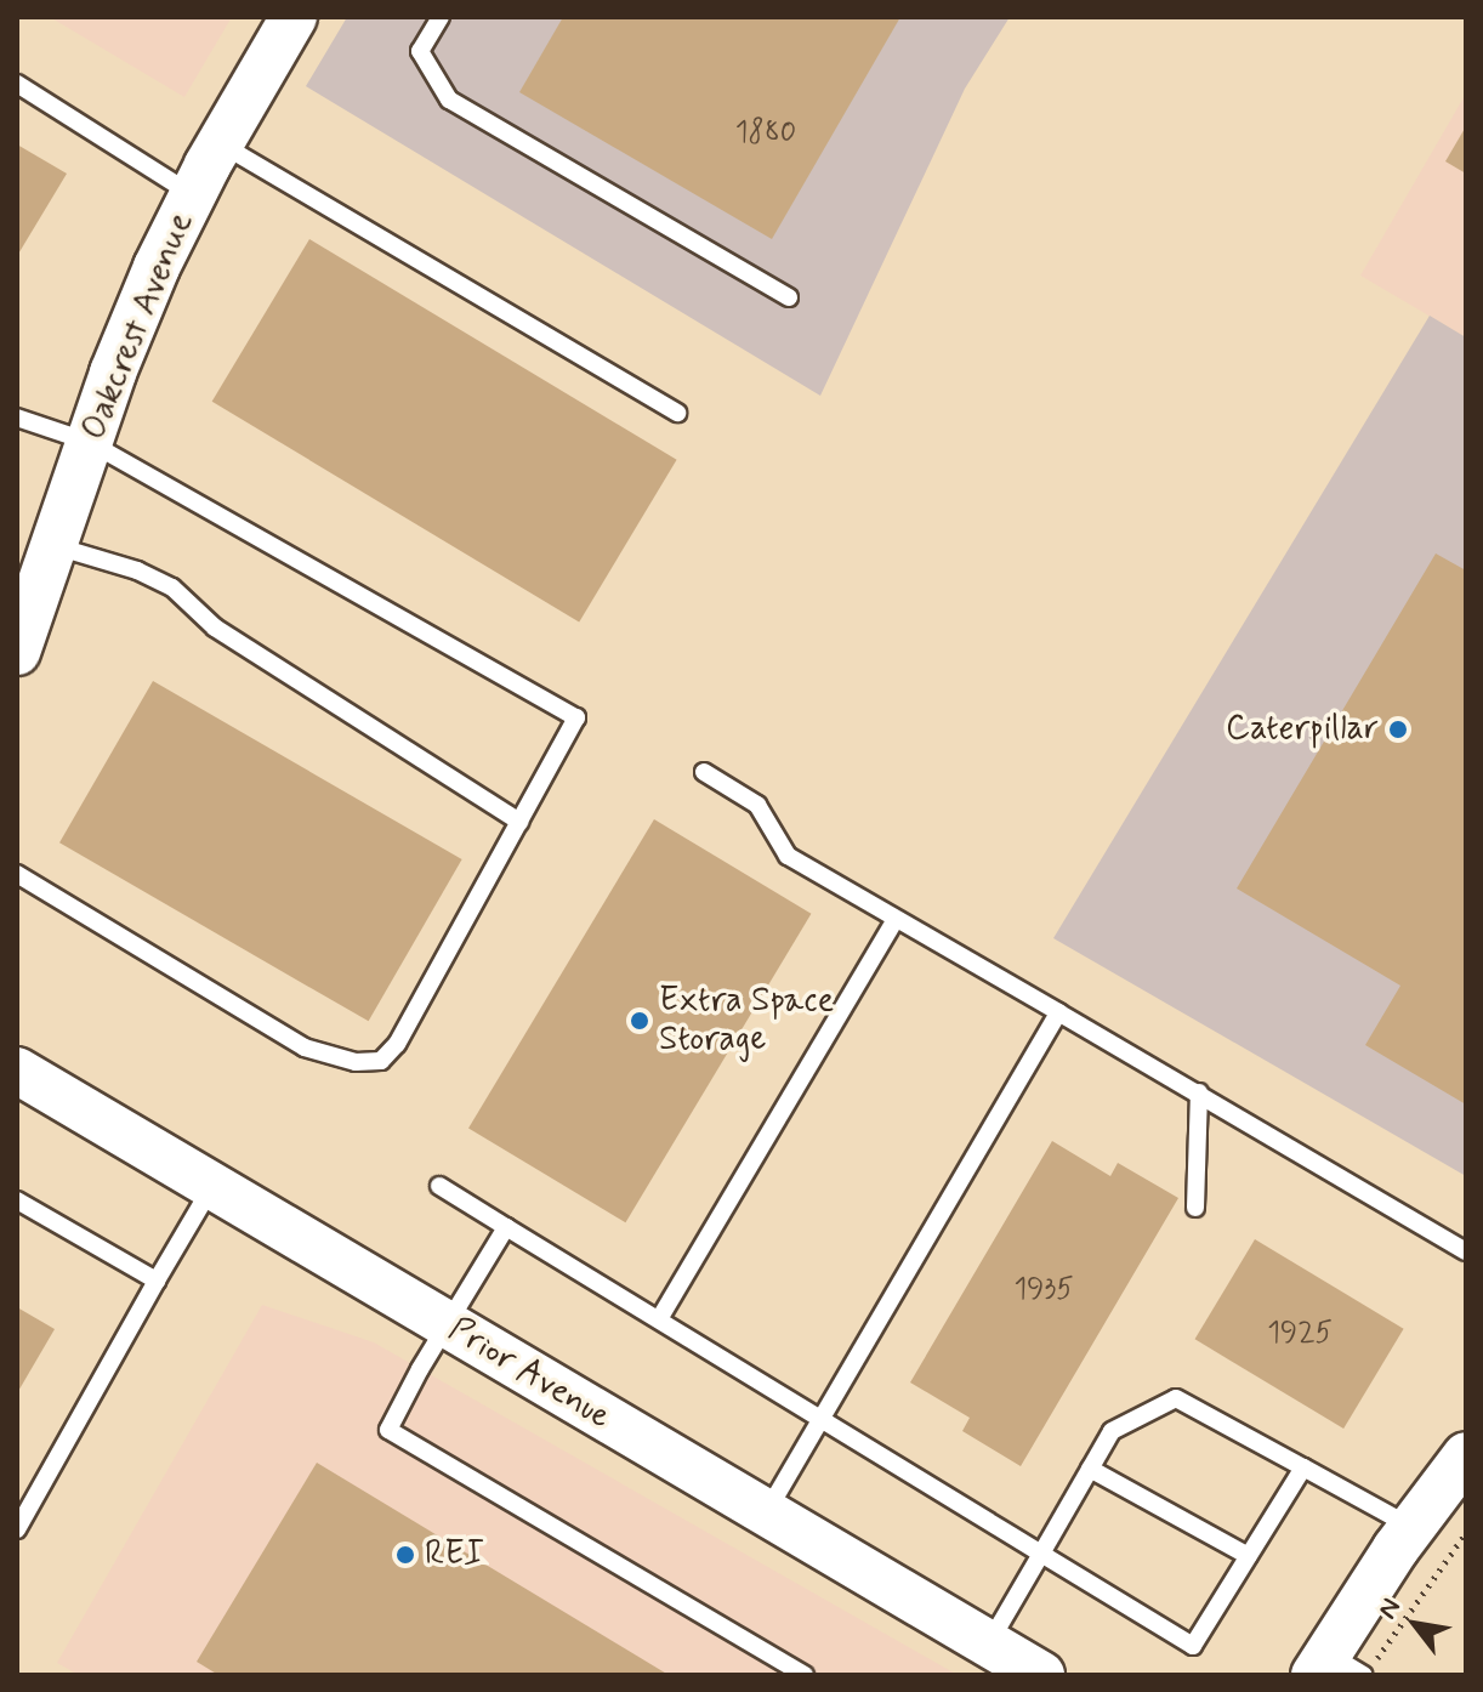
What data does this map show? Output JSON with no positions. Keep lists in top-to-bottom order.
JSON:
{
  "streets": {
    "street": ["Oakcrest Avenue", "Prior Avenue"]
  },
  "places": ["Caterpillar", "Extra Space Storage", "REI"],
  "house_numbers": ["1880", "1935", "1925"],
  "north": "top left"
}
